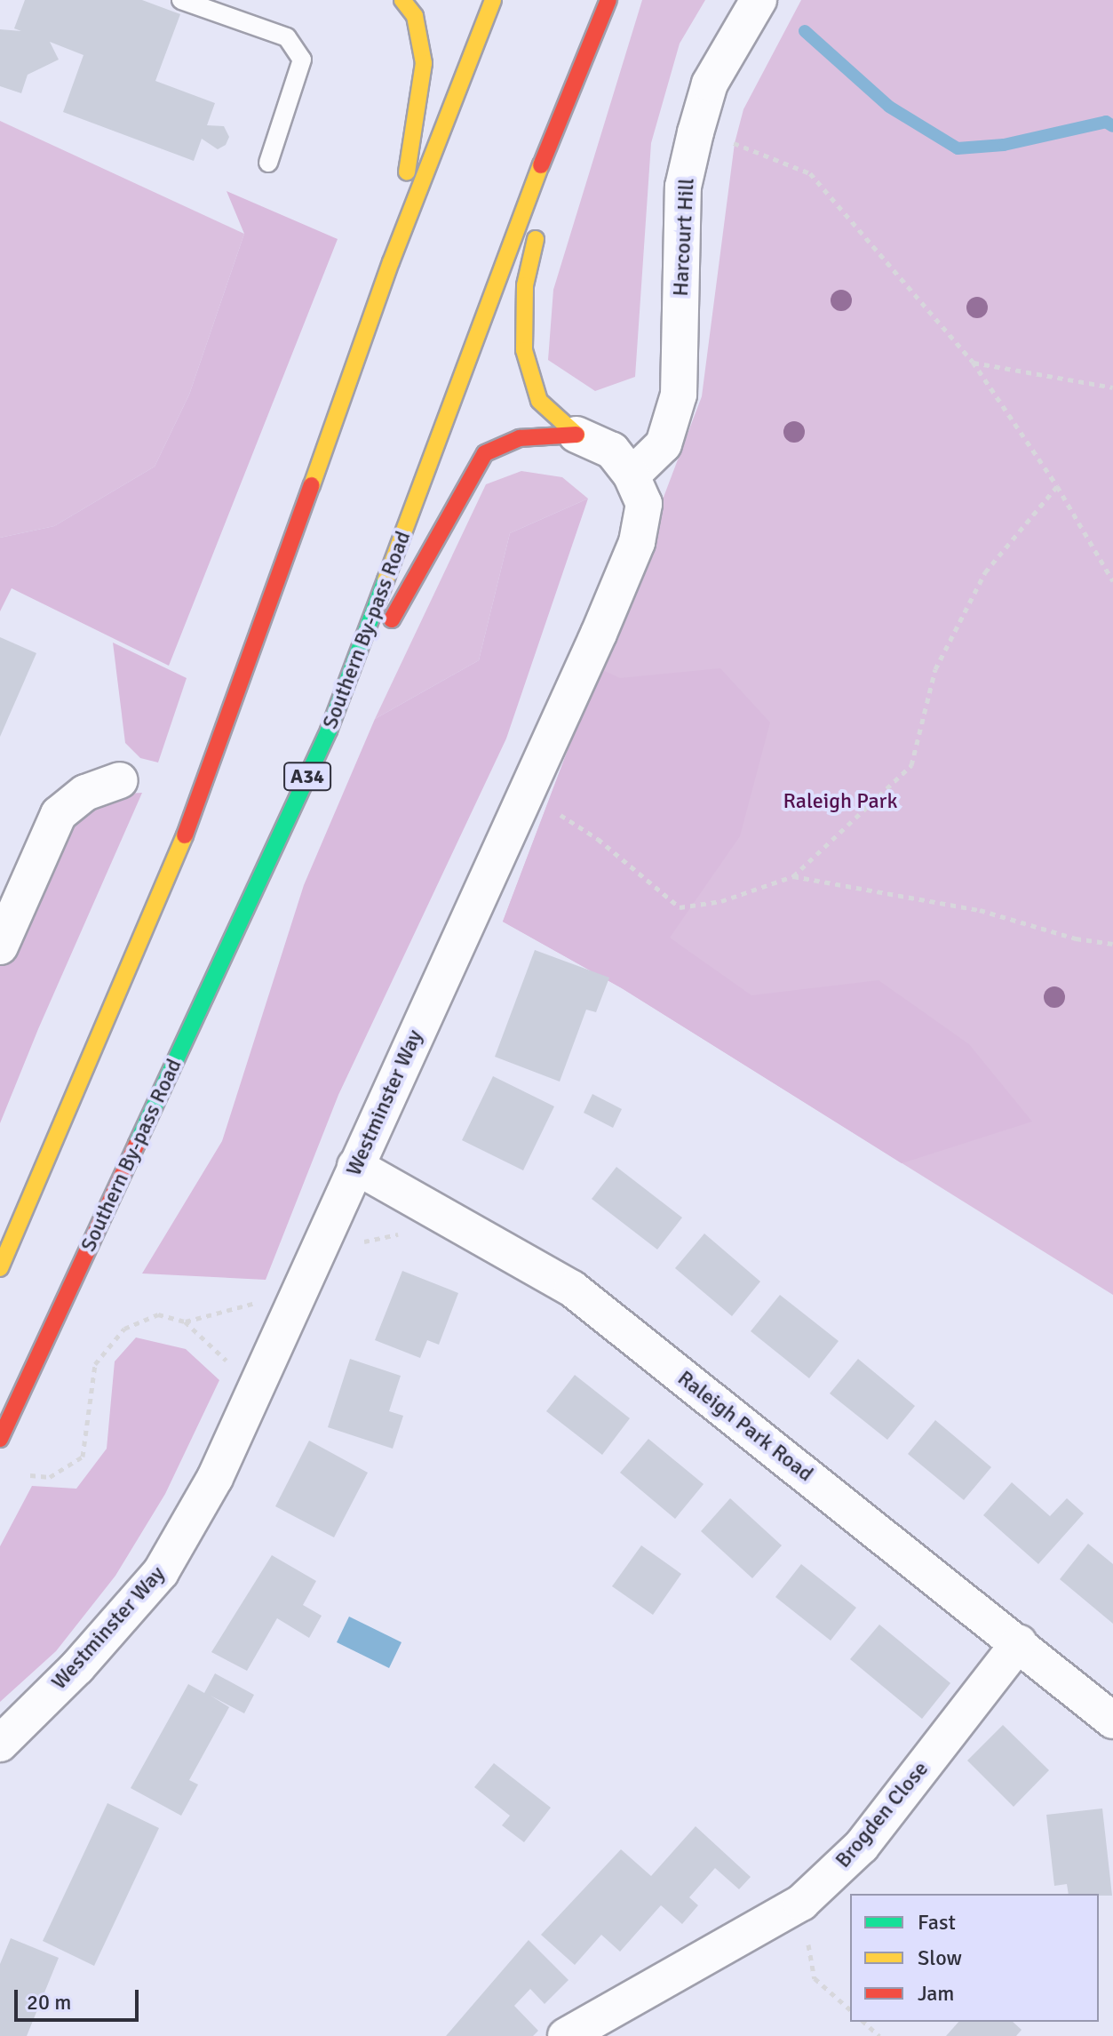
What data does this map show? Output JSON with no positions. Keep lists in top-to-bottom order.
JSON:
{
  "streets": {
    "highway": ["Southern By-pass Road", "A34"],
    "street": [
      "Harcourt Hill",
      "Westminster Way",
      "Raleigh Park Road",
      "Brogden Close"
    ]
  },
  "crossings": [
    ["Harcourt Hill", "Westminster Way"],
    ["Westminster Way", "Raleigh Park Road"],
    ["Raleigh Park Road", "Brogden Close"]
  ],
  "parks": ["Raleigh Park"],
  "legend": ["Fast", "Slow", "Jam"],
  "scale_bar": "20 m"
}
